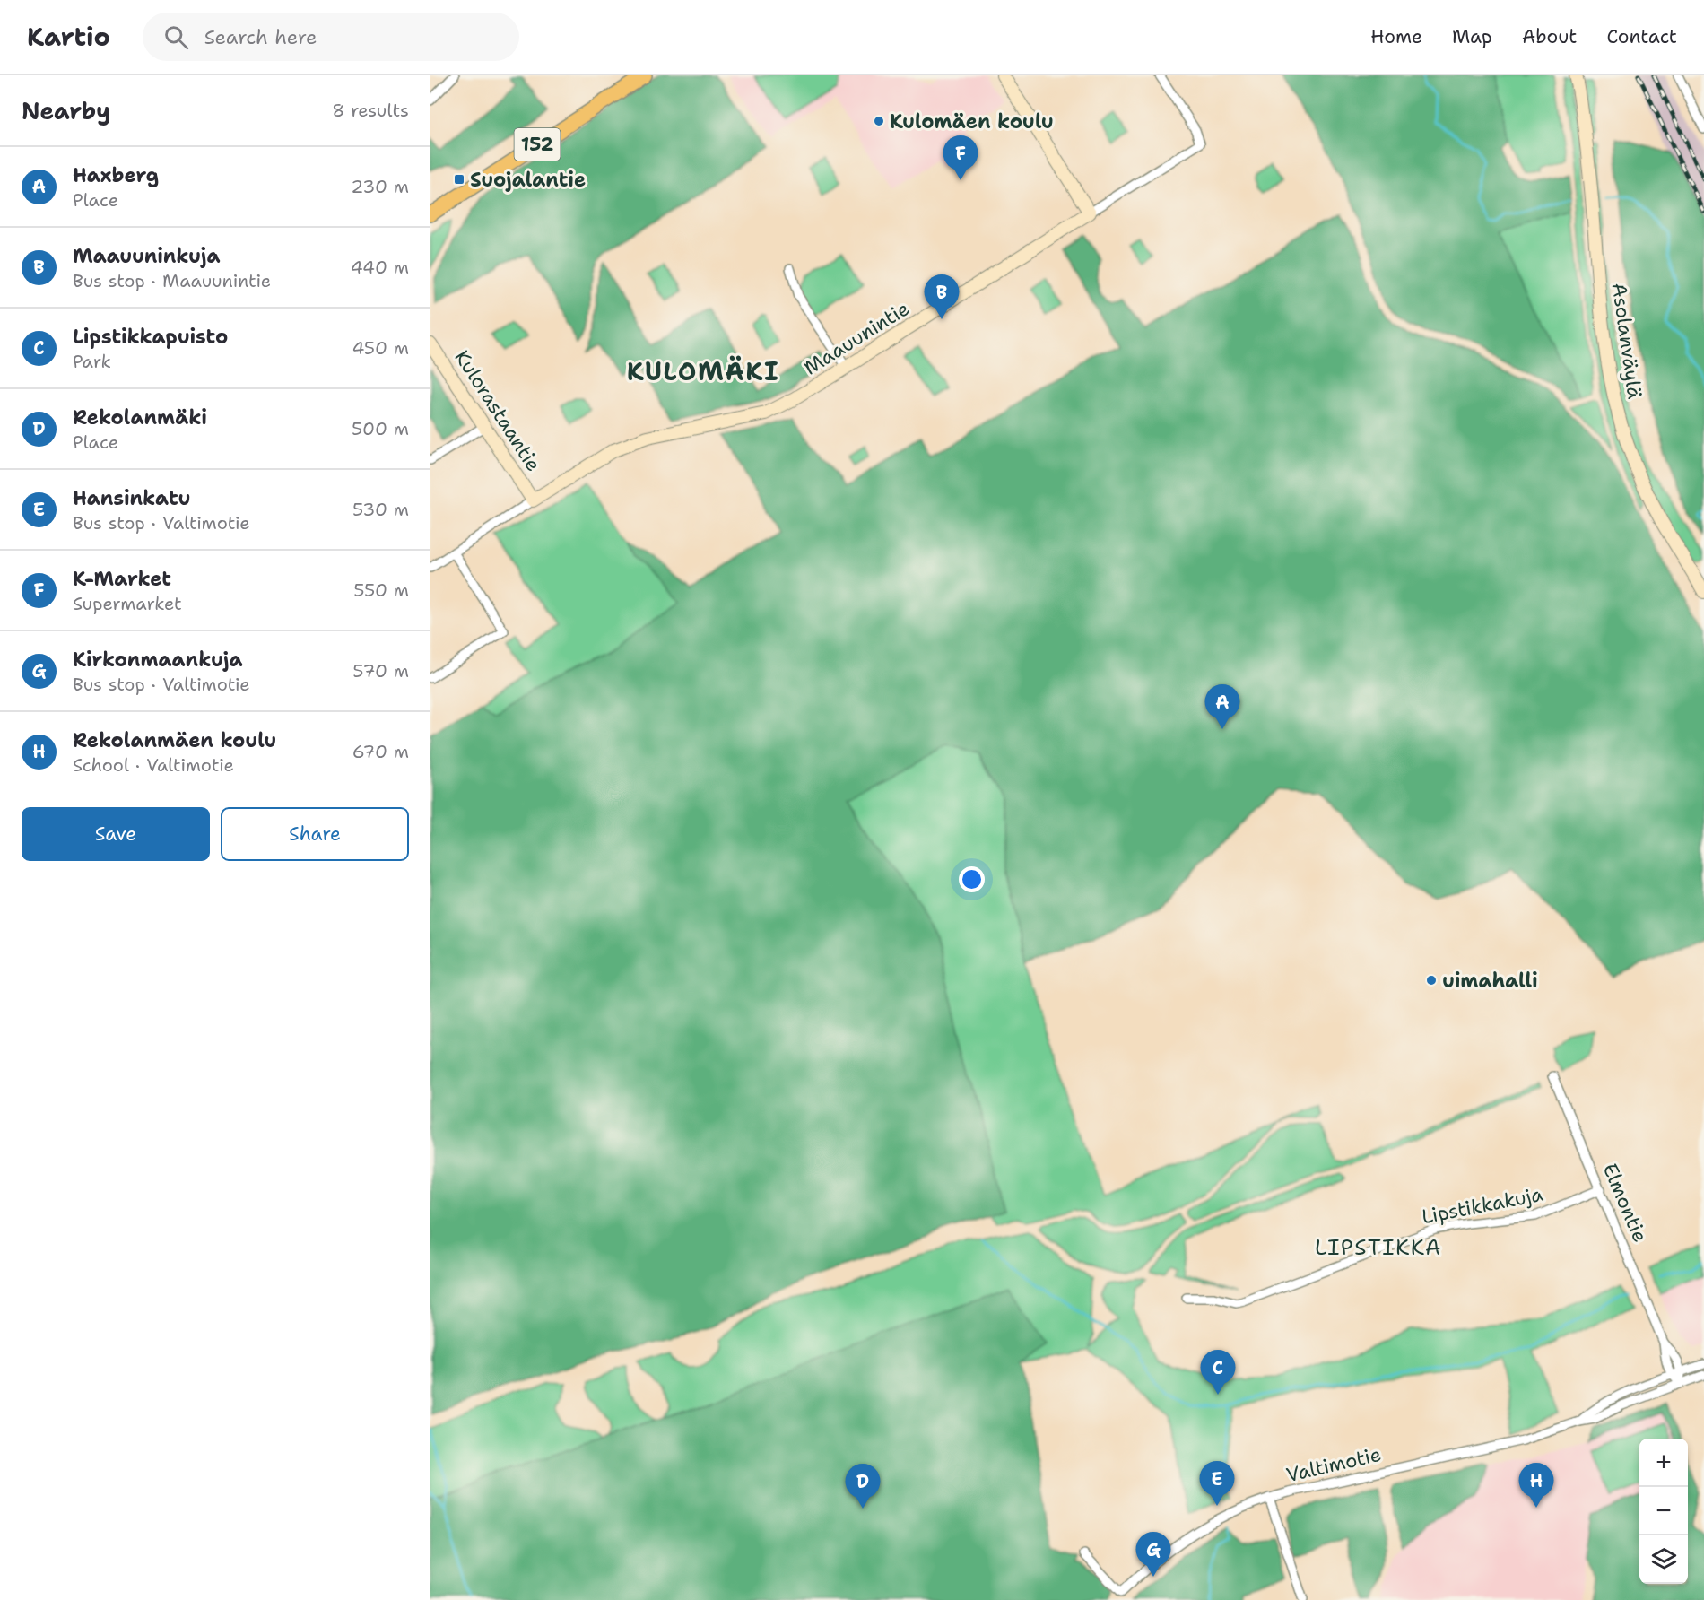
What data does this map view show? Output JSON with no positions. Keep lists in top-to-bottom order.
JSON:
{
  "streets": {
    "main road": ["152"],
    "street": [
      "Maauunintie",
      "Asolanväylä",
      "Kulorastaantie",
      "Elmontie",
      "Lipstikkakuja",
      "Valtimotie"
    ]
  },
  "crossings": [
    ["Maauunintie", "Kulorastaantie"],
    ["Elmontie", "Lipstikkakuja"],
    ["Elmontie", "Valtimotie"]
  ],
  "districts": ["KULOMÄKI", "LIPSTIKKA"],
  "places": {
    "other": ["Kulomäen koulu", "uimahalli"],
    "transit": ["Suojalantie"]
  },
  "page": {
    "header": "Kartio",
    "search": "Search here",
    "nav": [
      "Home",
      "Map",
      "About",
      "Contact"
    ],
    "heading": ["Nearby", "8 results"],
    "pins": [
      "F",
      "B",
      "A",
      "C",
      "E",
      "H",
      "D",
      "G"
    ],
    "list": [
      {
        "mark": "A",
        "name": "Haxberg",
        "note": "Place",
        "value": "230 m"
      },
      {
        "mark": "B",
        "name": "Maauuninkuja",
        "note": "Bus stop · Maauunintie",
        "value": "440 m"
      },
      {
        "mark": "C",
        "name": "Lipstikkapuisto",
        "note": "Park",
        "value": "450 m"
      },
      {
        "mark": "D",
        "name": "Rekolanmäki",
        "note": "Place",
        "value": "500 m"
      },
      {
        "mark": "E",
        "name": "Hansinkatu",
        "note": "Bus stop · Valtimotie",
        "value": "530 m"
      },
      {
        "mark": "F",
        "name": "K-Market",
        "note": "Supermarket",
        "value": "550 m"
      },
      {
        "mark": "G",
        "name": "Kirkonmaankuja",
        "note": "Bus stop · Valtimotie",
        "value": "570 m"
      },
      {
        "mark": "H",
        "name": "Rekolanmäen koulu",
        "note": "School · Valtimotie",
        "value": "670 m"
      }
    ],
    "buttons": ["Save", "Share"],
    "map_buttons": ["+", "−"]
  }
}
